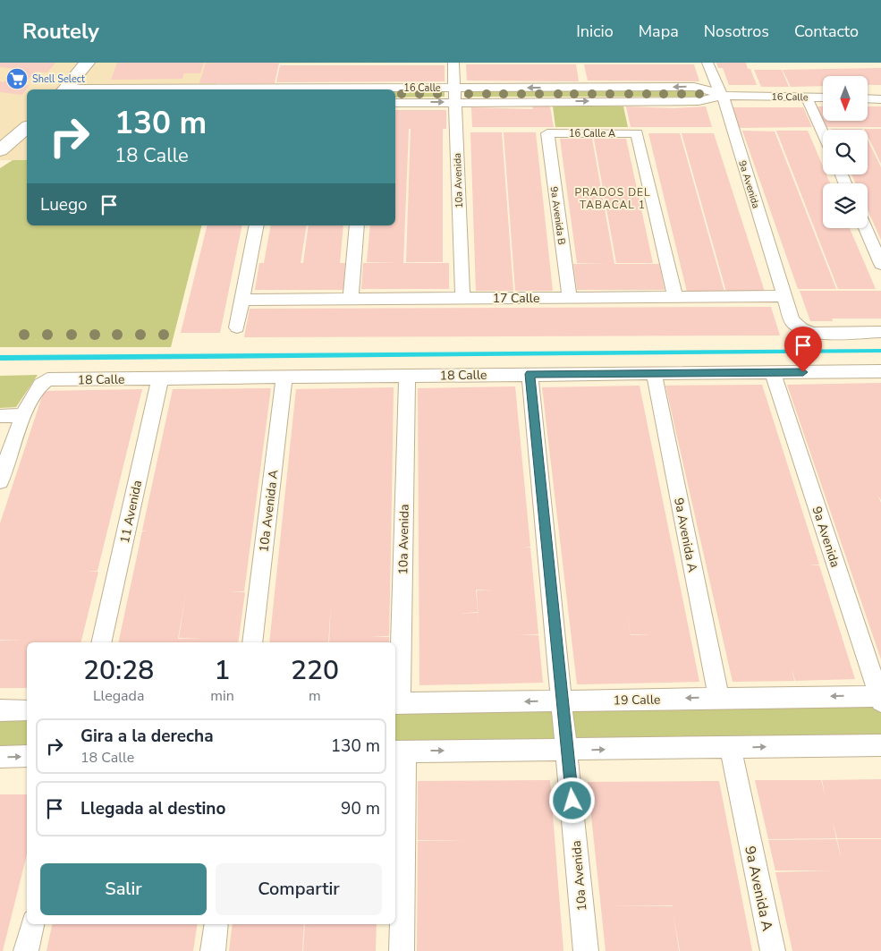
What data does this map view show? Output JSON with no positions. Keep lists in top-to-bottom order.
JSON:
{
  "streets": {
    "street": [
      "16 Calle",
      "16 Calle A",
      "10a Avenida",
      "9a Avenida",
      "9a Avenida B",
      "17 Calle",
      "18 Calle",
      "10a Avenida A",
      "11 Avenida",
      "9a Avenida A",
      "19 Calle"
    ]
  },
  "crossings": [
    ["16 Calle", "10a Avenida"],
    ["16 Calle", "9a Avenida"],
    ["16 Calle A", "9a Avenida B"],
    ["16 Calle A", "17 Calle"],
    ["10a Avenida", "17 Calle"],
    ["10a Avenida", "18 Calle"],
    ["10a Avenida", "19 Calle"],
    ["9a Avenida", "17 Calle"],
    ["9a Avenida", "18 Calle"],
    ["9a Avenida", "19 Calle"],
    ["9a Avenida B", "17 Calle"],
    ["18 Calle", "10a Avenida A"],
    ["18 Calle", "11 Avenida"],
    ["18 Calle", "9a Avenida A"],
    ["9a Avenida A", "19 Calle"]
  ],
  "districts": ["PRADOS DEL TABACAL 1"],
  "places": {
    "supermarket": ["Shell Select"]
  },
  "north": "bottom",
  "page": {
    "header": "Routely",
    "nav": [
      "Inicio",
      "Mapa",
      "Nosotros",
      "Contacto"
    ],
    "turn": ["130 m", "18 Calle"],
    "then": "Luego",
    "eta": [
      "20:28",
      "Llegada",
      "1",
      "min",
      "220",
      "m"
    ],
    "list": [
      {
        "name": "Gira a la derecha",
        "note": "18 Calle",
        "value": "130 m"
      },
      {
        "name": "Llegada al destino",
        "value": "90 m"
      }
    ],
    "buttons": ["Salir", "Compartir"]
  }
}
